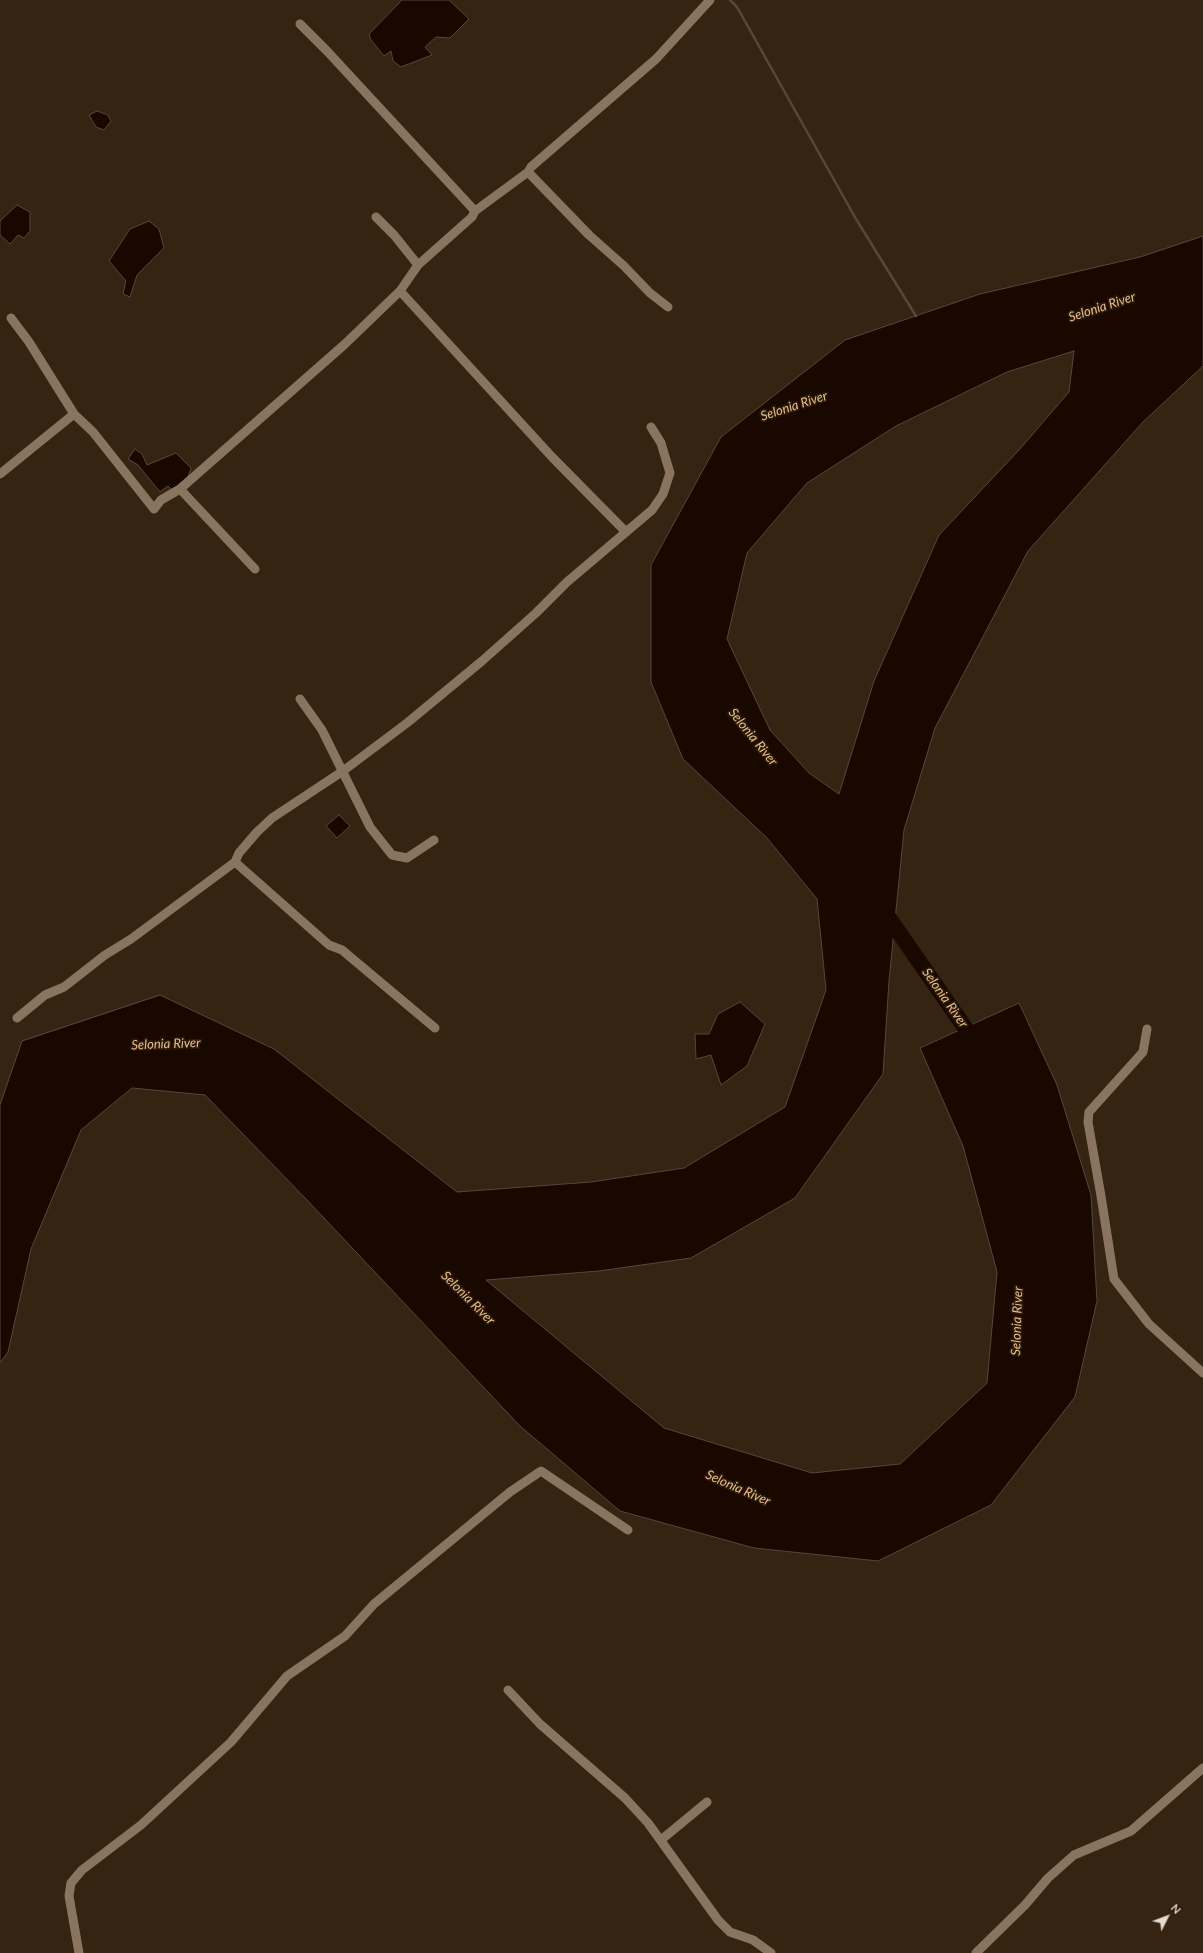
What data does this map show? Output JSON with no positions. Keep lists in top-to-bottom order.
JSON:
{
  "water": ["Selonia River"],
  "north": "top right"
}
